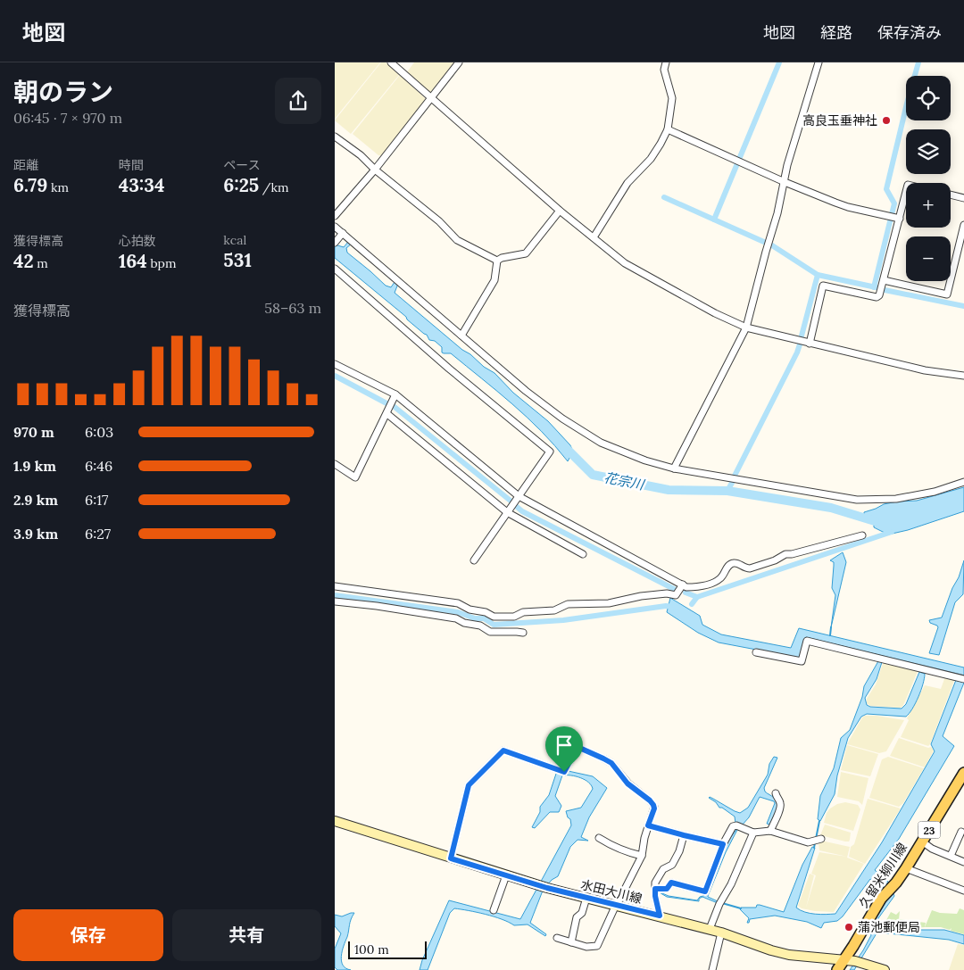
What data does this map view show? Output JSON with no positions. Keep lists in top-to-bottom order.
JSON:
{
  "streets": {
    "main road": ["23", "久留米柳川線", "水田大川線"]
  },
  "crossings": [
    ["久留米柳川線", "水田大川線"]
  ],
  "water": ["花宗川"],
  "places": ["高良玉垂神社", "蒲池郵便局"],
  "scale_bar": "100 m",
  "page": {
    "header": "地図",
    "nav": ["地図", "経路", "保存済み"],
    "heading": ["朝のラン", "06:45 · 7 × 970 m"],
    "map_buttons": ["+", "−"],
    "stats": [
      ["距離", "6.79 km"],
      ["時間", "43:34"],
      ["ペース", "6:25 /km"],
      ["獲得標高", "42 m"],
      ["心拍数", "164 bpm"],
      ["kcal", "531"]
    ],
    "chart": ["獲得標高", "58–63 m"],
    "list": [
      {
        "name": "970 m",
        "note": "6:03"
      },
      {
        "name": "1.9 km",
        "note": "6:46"
      },
      {
        "name": "2.9 km",
        "note": "6:17"
      },
      {
        "name": "3.9 km",
        "note": "6:27"
      }
    ],
    "buttons": ["保存", "共有"],
    "scale": "100 m"
  }
}
